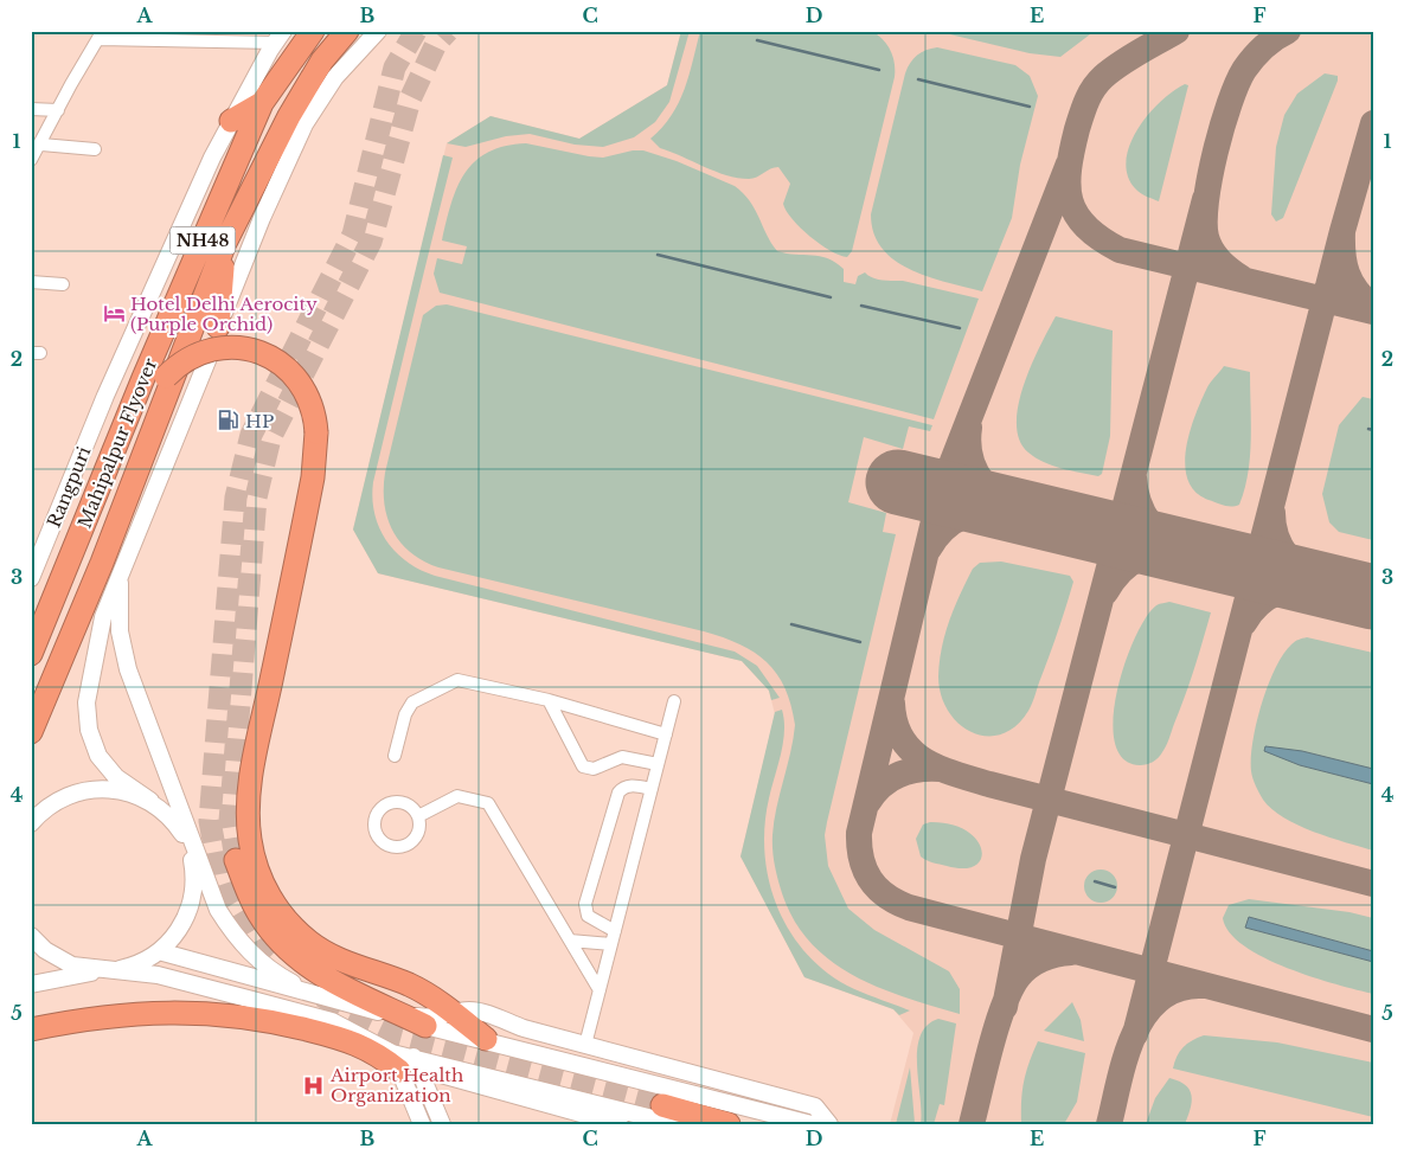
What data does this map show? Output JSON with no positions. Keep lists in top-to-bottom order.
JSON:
{
  "streets": {
    "highway": ["NH48", "Mahipalpur Flyover"],
    "main road": ["Rangpuri"]
  },
  "crossings": [
    ["NH48", "Mahipalpur Flyover"]
  ],
  "places": {
    "hotel": ["Hotel Delhi Aerocity (Purple Orchid)"],
    "fuel station": ["HP"],
    "hospital": ["Airport Health Organization"]
  },
  "grid": {
    "columns": [
      "A",
      "B",
      "C",
      "D",
      "E",
      "F"
    ],
    "rows": [
      "1",
      "2",
      "3",
      "4",
      "5"
    ]
  }
}
